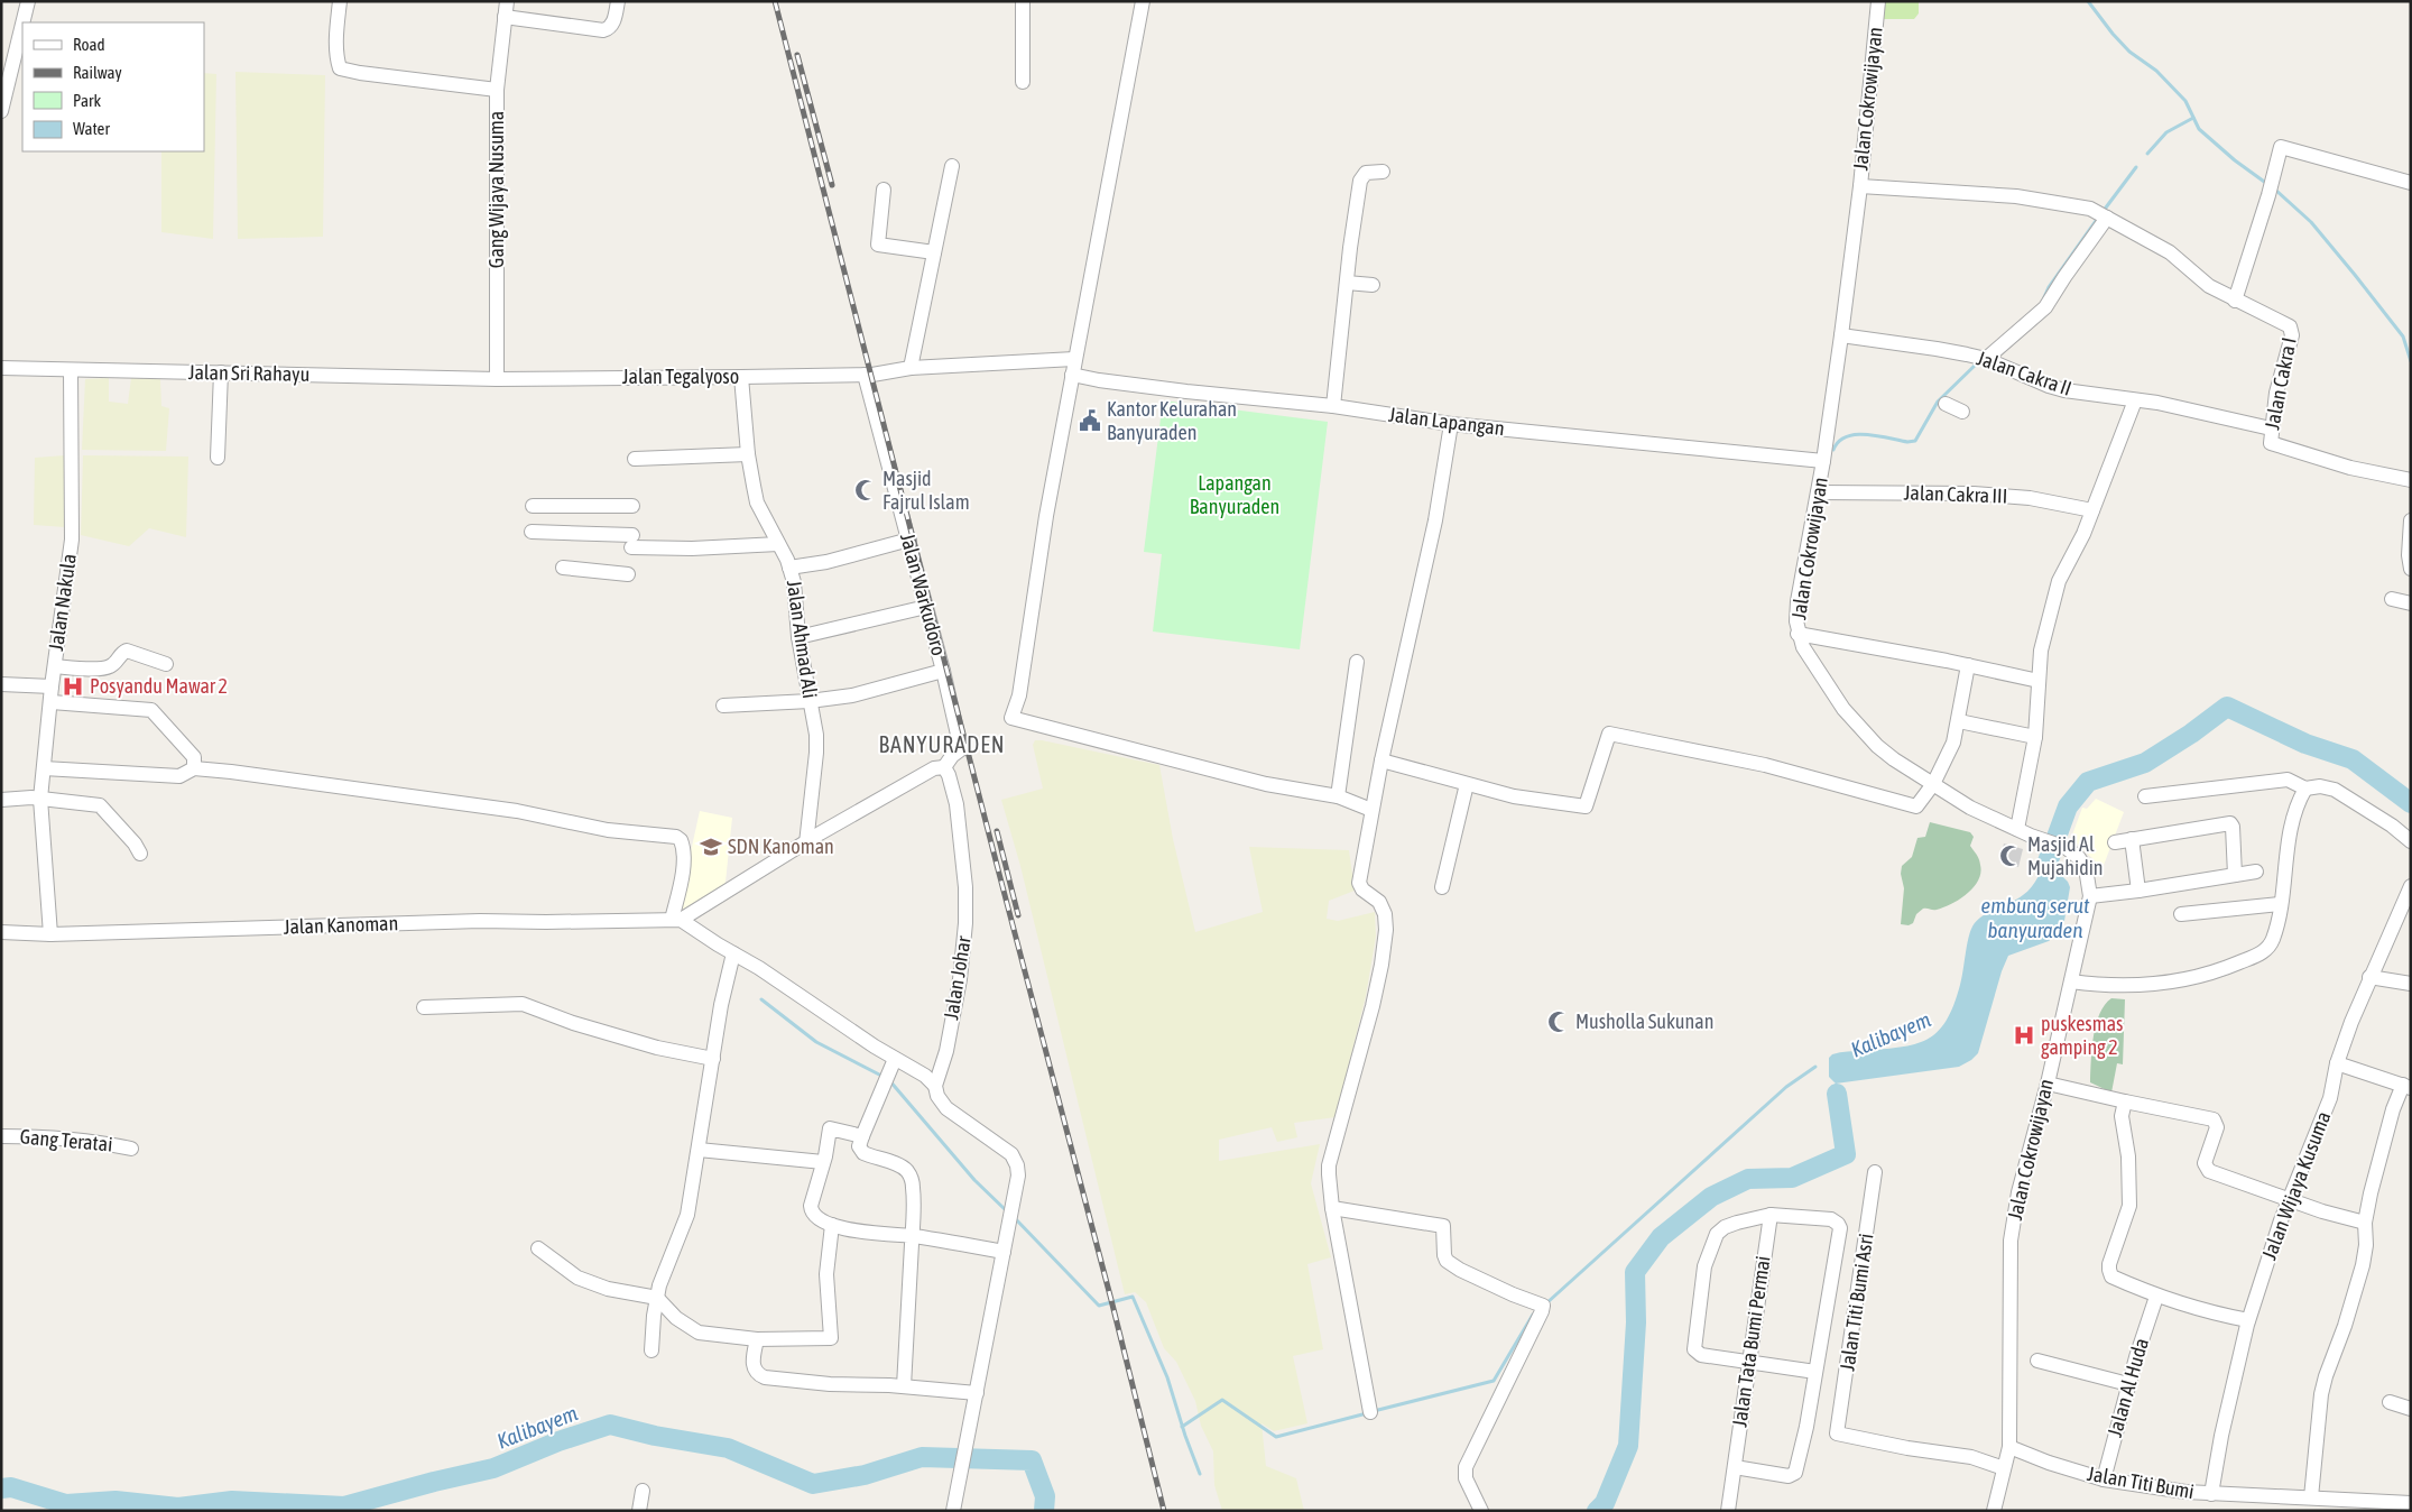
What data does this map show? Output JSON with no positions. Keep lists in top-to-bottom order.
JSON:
{
  "streets": {
    "street": [
      "Jalan Cokrowijayan",
      "Gang Wijaya Nusuma",
      "Jalan Sri Rahayu",
      "Jalan Cakra II",
      "Jalan Tegalyoso",
      "Jalan Cakra I",
      "Jalan Lapangan",
      "Jalan Cakra III",
      "Jalan Warkudoro",
      "Jalan Nakula",
      "Jalan Ahmad Ali",
      "Jalan Kanoman",
      "Jalan Johar",
      "Gang Teratai",
      "Jalan Wijaya Kusuma",
      "Jalan Titi Bumi Asri",
      "Jalan Tata Bumi Permai",
      "Jalan Al Huda",
      "Jalan Titi Bumi"
    ]
  },
  "crossings": [
    ["Jalan Cokrowijayan", "Jalan Cakra II"],
    ["Jalan Cokrowijayan", "Jalan Cakra I"],
    ["Jalan Cokrowijayan", "Jalan Lapangan"],
    ["Jalan Cokrowijayan", "Jalan Cakra III"],
    ["Jalan Cokrowijayan", "Jalan Titi Bumi Asri"],
    ["Jalan Cokrowijayan", "Jalan Titi Bumi"],
    ["Gang Wijaya Nusuma", "Jalan Sri Rahayu"],
    ["Gang Wijaya Nusuma", "Jalan Tegalyoso"],
    ["Jalan Sri Rahayu", "Jalan Tegalyoso"],
    ["Jalan Sri Rahayu", "Jalan Nakula"],
    ["Jalan Cakra II", "Jalan Cakra I"],
    ["Jalan Tegalyoso", "Jalan Warkudoro"],
    ["Jalan Tegalyoso", "Jalan Ahmad Ali"],
    ["Jalan Warkudoro", "Jalan Johar"],
    ["Jalan Nakula", "Jalan Kanoman"],
    ["Jalan Wijaya Kusuma", "Jalan Titi Bumi"],
    ["Jalan Al Huda", "Jalan Titi Bumi"]
  ],
  "districts": ["BANYURADEN"],
  "water": ["embung serut banyuraden", "Kalibayem"],
  "parks": ["Lapangan Banyuraden"],
  "places": {
    "public building": ["Kantor Kelurahan Banyuraden"],
    "mosque": ["Masjid Fajrul Islam", "Masjid Al Mujahidin", "Musholla Sukunan"],
    "hospital": ["Posyandu Mawar 2", "puskesmas gamping 2"],
    "school or university": ["SDN Kanoman"]
  },
  "legend": [
    "Road",
    "Railway",
    "Park",
    "Water"
  ]
}
